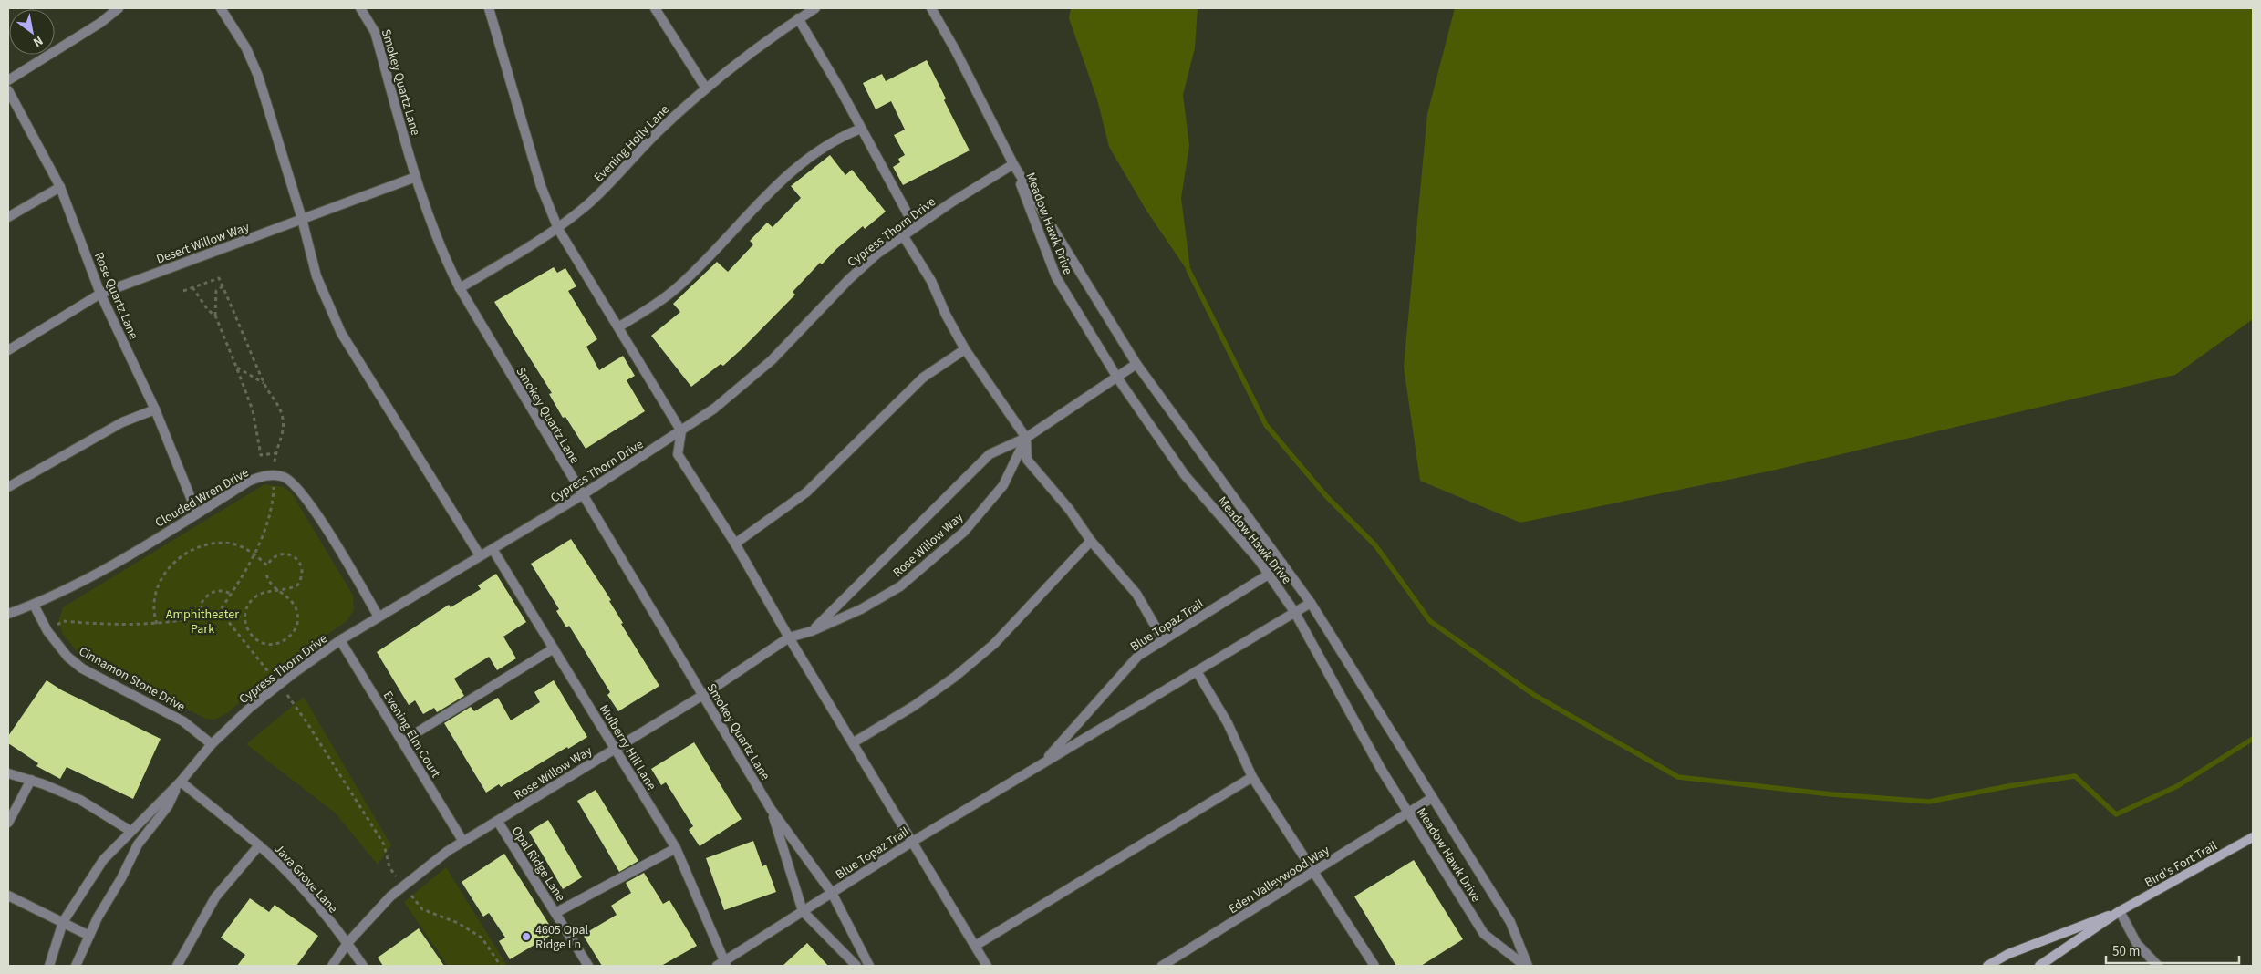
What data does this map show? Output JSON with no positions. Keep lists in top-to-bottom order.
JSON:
{
  "streets": {
    "street": [
      "Smokey Quartz Lane",
      "Evening Holly Lane",
      "Meadow Hawk Drive",
      "Cypress Thorn Drive",
      "Desert Willow Way",
      "Rose Quartz Lane",
      "Clouded Wren Drive",
      "Rose Willow Way",
      "Blue Topaz Trail",
      "Cinnamon Stone Drive",
      "Evening Elm Court",
      "Mulberry Hill Lane",
      "Opal Ridge Lane",
      "Bird's Fort Trail",
      "Java Grove Lane",
      "Eden Valleywood Way"
    ]
  },
  "crossings": [
    ["Smokey Quartz Lane", "Evening Holly Lane"],
    ["Smokey Quartz Lane", "Cypress Thorn Drive"],
    ["Smokey Quartz Lane", "Desert Willow Way"],
    ["Smokey Quartz Lane", "Rose Willow Way"],
    ["Smokey Quartz Lane", "Blue Topaz Trail"],
    ["Meadow Hawk Drive", "Cypress Thorn Drive"],
    ["Meadow Hawk Drive", "Rose Willow Way"],
    ["Meadow Hawk Drive", "Blue Topaz Trail"],
    ["Meadow Hawk Drive", "Eden Valleywood Way"],
    ["Cypress Thorn Drive", "Cinnamon Stone Drive"],
    ["Cypress Thorn Drive", "Evening Elm Court"],
    ["Cypress Thorn Drive", "Mulberry Hill Lane"],
    ["Cypress Thorn Drive", "Java Grove Lane"],
    ["Desert Willow Way", "Rose Quartz Lane"],
    ["Rose Quartz Lane", "Clouded Wren Drive"],
    ["Clouded Wren Drive", "Cinnamon Stone Drive"],
    ["Rose Willow Way", "Evening Elm Court"],
    ["Rose Willow Way", "Mulberry Hill Lane"],
    ["Rose Willow Way", "Opal Ridge Lane"],
    ["Rose Willow Way", "Java Grove Lane"],
    ["Blue Topaz Trail", "Mulberry Hill Lane"]
  ],
  "parks": ["Amphitheater Park"],
  "places": ["4605 Opal Ridge Ln"],
  "scale_bar": "50 m",
  "north": "bottom right"
}
